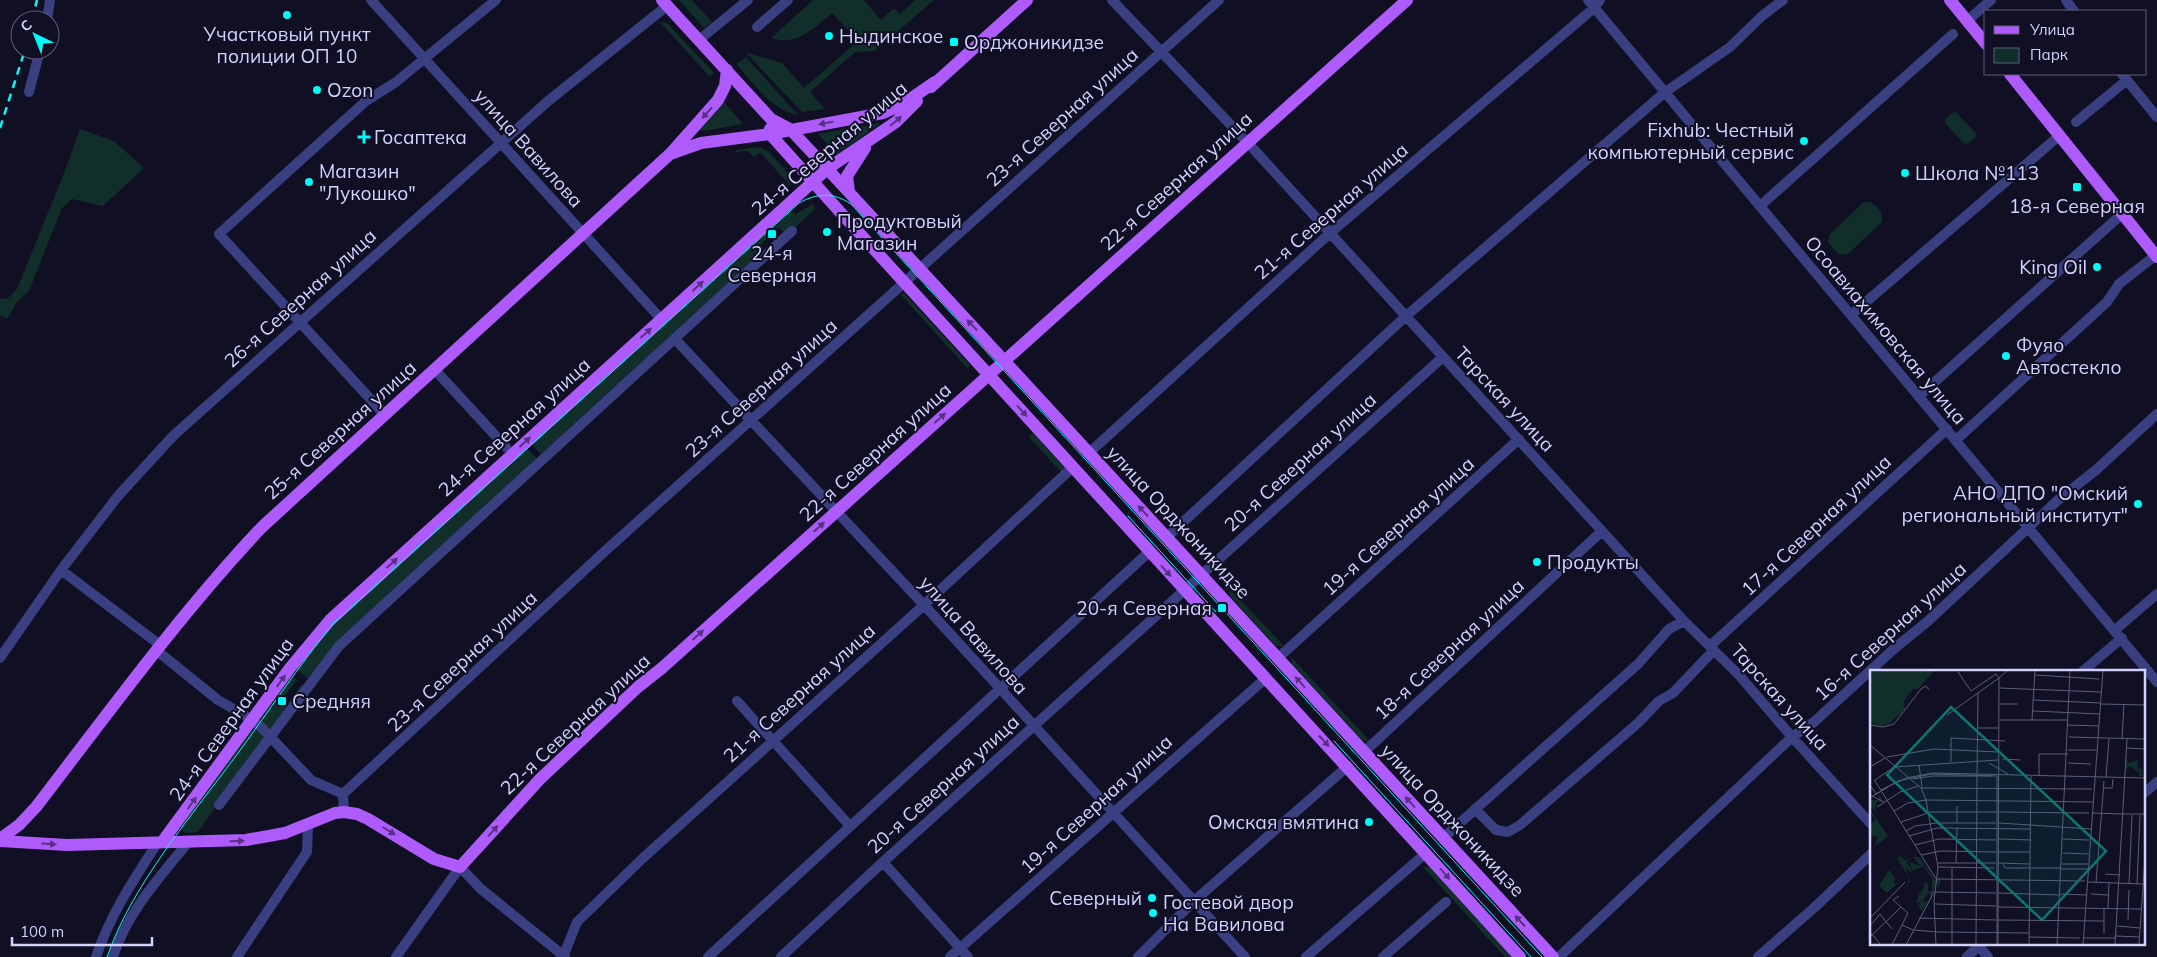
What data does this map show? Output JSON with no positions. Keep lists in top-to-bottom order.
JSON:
{
  "streets": {
    "main road": [
      "24-я Северная улица",
      "22-я Северная улица",
      "25-я Северная улица",
      "улица Орджоникидзе"
    ],
    "street": [
      "23-я Северная улица",
      "улица Вавилова",
      "21-я Северная улица",
      "26-я Северная улица",
      "Осоавиахимовская улица",
      "Тарская улица",
      "20-я Северная улица",
      "17-я Северная улица",
      "19-я Северная улица",
      "16-я Северная улица",
      "18-я Северная улица"
    ]
  },
  "crossings": [
    ["23-я Северная улица", "улица Вавилова"],
    ["23-я Северная улица", "Тарская улица"],
    ["23-я Северная улица", "улица Орджоникидзе"],
    ["улица Вавилова", "24-я Северная улица"],
    ["улица Вавилова", "22-я Северная улица"],
    ["улица Вавилова", "21-я Северная улица"],
    ["улица Вавилова", "26-я Северная улица"],
    ["улица Вавилова", "25-я Северная улица"],
    ["улица Вавилова", "20-я Северная улица"],
    ["улица Вавилова", "19-я Северная улица"],
    ["24-я Северная улица", "25-я Северная улица"],
    ["24-я Северная улица", "улица Орджоникидзе"],
    ["22-я Северная улица", "Тарская улица"],
    ["22-я Северная улица", "улица Орджоникидзе"],
    ["21-я Северная улица", "Осоавиахимовская улица"],
    ["21-я Северная улица", "Тарская улица"],
    ["21-я Северная улица", "улица Орджоникидзе"],
    ["26-я Северная улица", "улица Орджоникидзе"],
    ["Осоавиахимовская улица", "20-я Северная улица"],
    ["Осоавиахимовская улица", "17-я Северная улица"],
    ["Осоавиахимовская улица", "16-я Северная улица"],
    ["Тарская улица", "20-я Северная улица"],
    ["Тарская улица", "17-я Северная улица"],
    ["Тарская улица", "19-я Северная улица"],
    ["Тарская улица", "16-я Северная улица"],
    ["Тарская улица", "18-я Северная улица"],
    ["20-я Северная улица", "улица Орджоникидзе"],
    ["улица Орджоникидзе", "19-я Северная улица"],
    ["улица Орджоникидзе", "18-я Северная улица"]
  ],
  "one_way": ["22-я Северная улица"],
  "places": {
    "other": [
      "Участковый пункт полиции ОП 10",
      "Ныдинское",
      "Ozon",
      "Fixhub: Честный компьютерный сервис",
      "Школа №113",
      "Магазин \"Лукошко\"",
      "Продуктовый Магазин",
      "King Oil",
      "Фуяо Автостекло",
      "АНО ДПО \"Омский региональный институт\"",
      "Продукты",
      "Oмская вмятина",
      "Северный",
      "Гостевой двор На Вавилова"
    ],
    "transit": [
      "Орджоникидзе",
      "18-я Северная",
      "24-я Северная",
      "20-я Северная",
      "Средняя"
    ],
    "health": ["Госаптека"]
  },
  "legend": ["Улица", "Парк"],
  "scale_bar": "100 m",
  "north": "top left"
}
